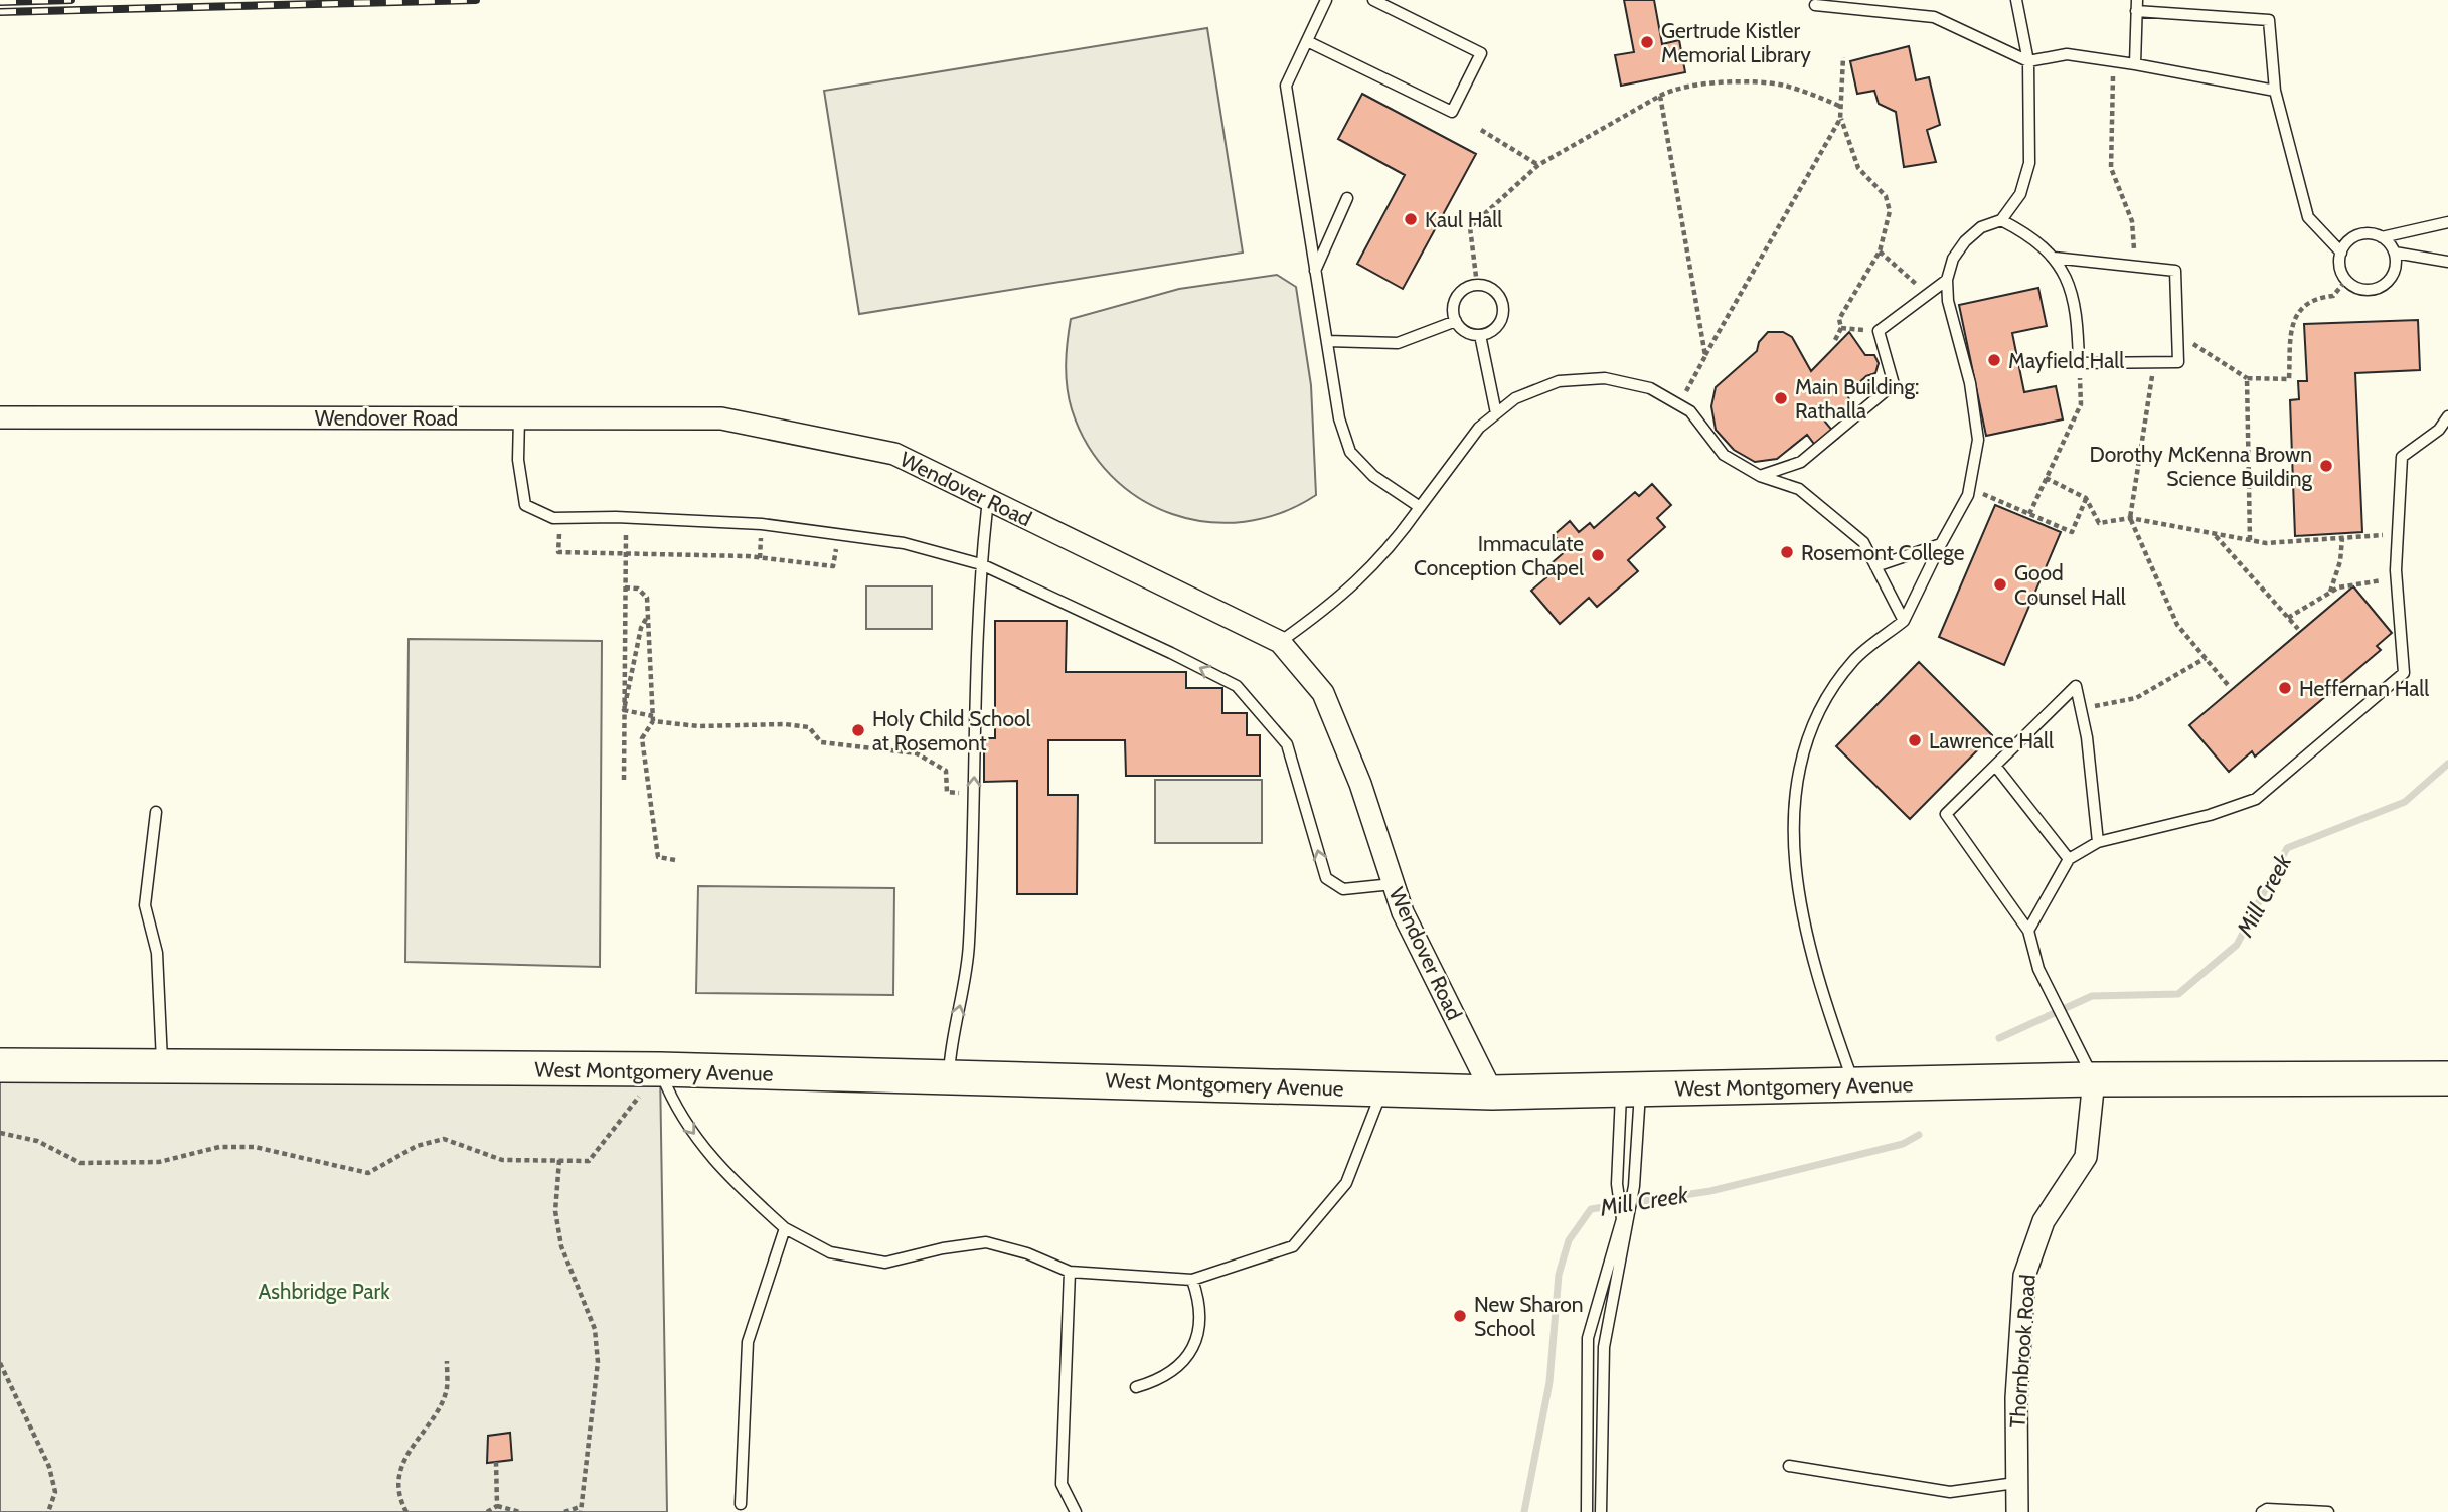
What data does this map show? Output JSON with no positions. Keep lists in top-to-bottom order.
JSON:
{
  "streets": {
    "main road": ["West Montgomery Avenue"],
    "street": ["Wendover Road", "Thornbrook Road"]
  },
  "crossings": [
    ["Wendover Road", "West Montgomery Avenue"],
    ["West Montgomery Avenue", "Thornbrook Road"]
  ],
  "water": ["Mill Creek"],
  "parks": ["Ashbridge Park"],
  "places": [
    "Gertrude Kistler Memorial Library",
    "Kaul Hall",
    "Mayfield Hall",
    "Main Building: Rathalla",
    "Dorothy McKenna Brown Science Building",
    "Rosemont College",
    "Immaculate Conception Chapel",
    "Good Counsel Hall",
    "Heffernan Hall",
    "Holy Child School at Rosemont",
    "Lawrence Hall",
    "New Sharon School"
  ]
}
